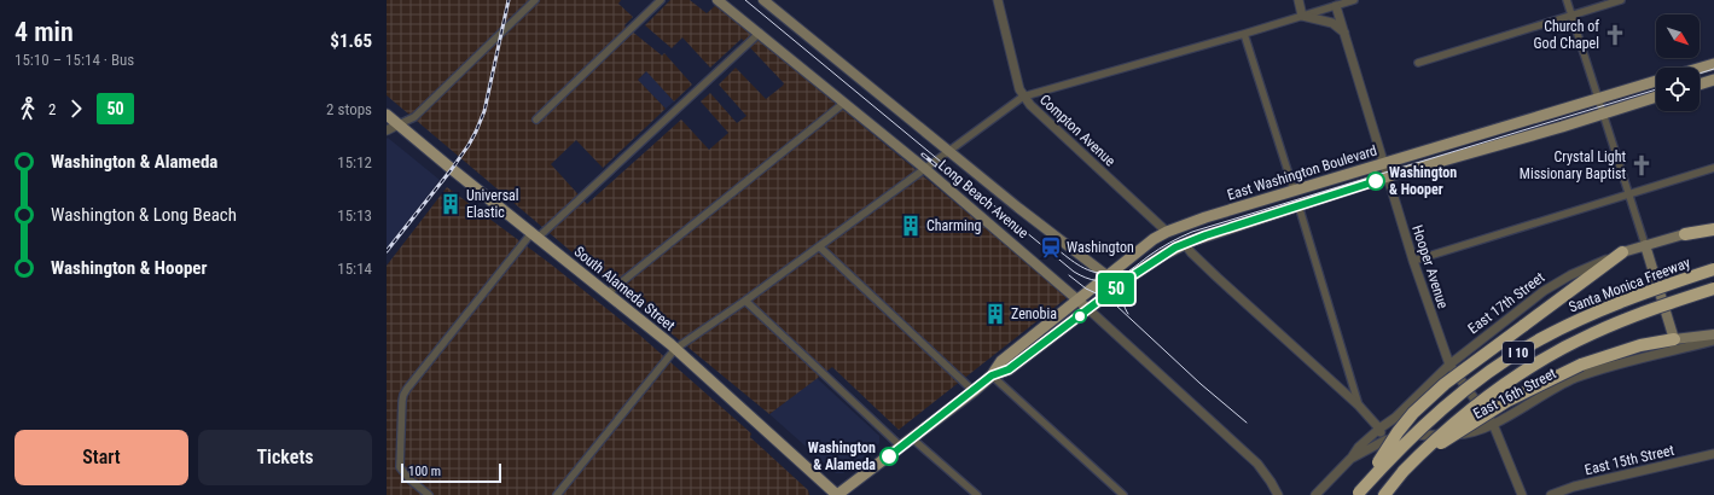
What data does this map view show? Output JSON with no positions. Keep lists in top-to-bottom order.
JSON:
{
  "streets": {
    "highway": ["Santa Monica Freeway", "I 10"],
    "main road": [
      "East Washington Boulevard",
      "Long Beach Avenue",
      "South Alameda Street",
      "East 17th Street"
    ],
    "street": [
      "Compton Avenue",
      "Hooper Avenue",
      "East 16th Street",
      "East 15th Street"
    ]
  },
  "crossings": [
    ["Compton Avenue", "East Washington Boulevard"],
    ["East Washington Boulevard", "Long Beach Avenue"],
    ["East Washington Boulevard", "Hooper Avenue"],
    ["East Washington Boulevard", "South Alameda Street"],
    ["Hooper Avenue", "East 17th Street"],
    ["Hooper Avenue", "East 16th Street"],
    ["East 17th Street", "East 16th Street"]
  ],
  "places": {
    "church": ["Church of God Chapel", "Crystal Light Missionary Baptist"],
    "other": ["Washington & Hooper", "Washington & Alameda"],
    "building": ["Universal Elastic", "Charming", "Zenobia"],
    "station": ["Washington"]
  },
  "lines": ["bus line 50"],
  "scale_bar": "100 m",
  "north": "bottom right",
  "page": {
    "heading": ["4 min", "15:10 – 15:14 · Bus", "$1.65"],
    "on_map": "50",
    "legs": ["2", "50", "2 stops"],
    "list": [
      {
        "name": "Washington & Alameda",
        "value": "15:12"
      },
      {
        "name": "Washington & Long Beach",
        "value": "15:13"
      },
      {
        "name": "Washington & Hooper",
        "value": "15:14"
      }
    ],
    "buttons": ["Start", "Tickets"],
    "scale": "100 m"
  }
}
